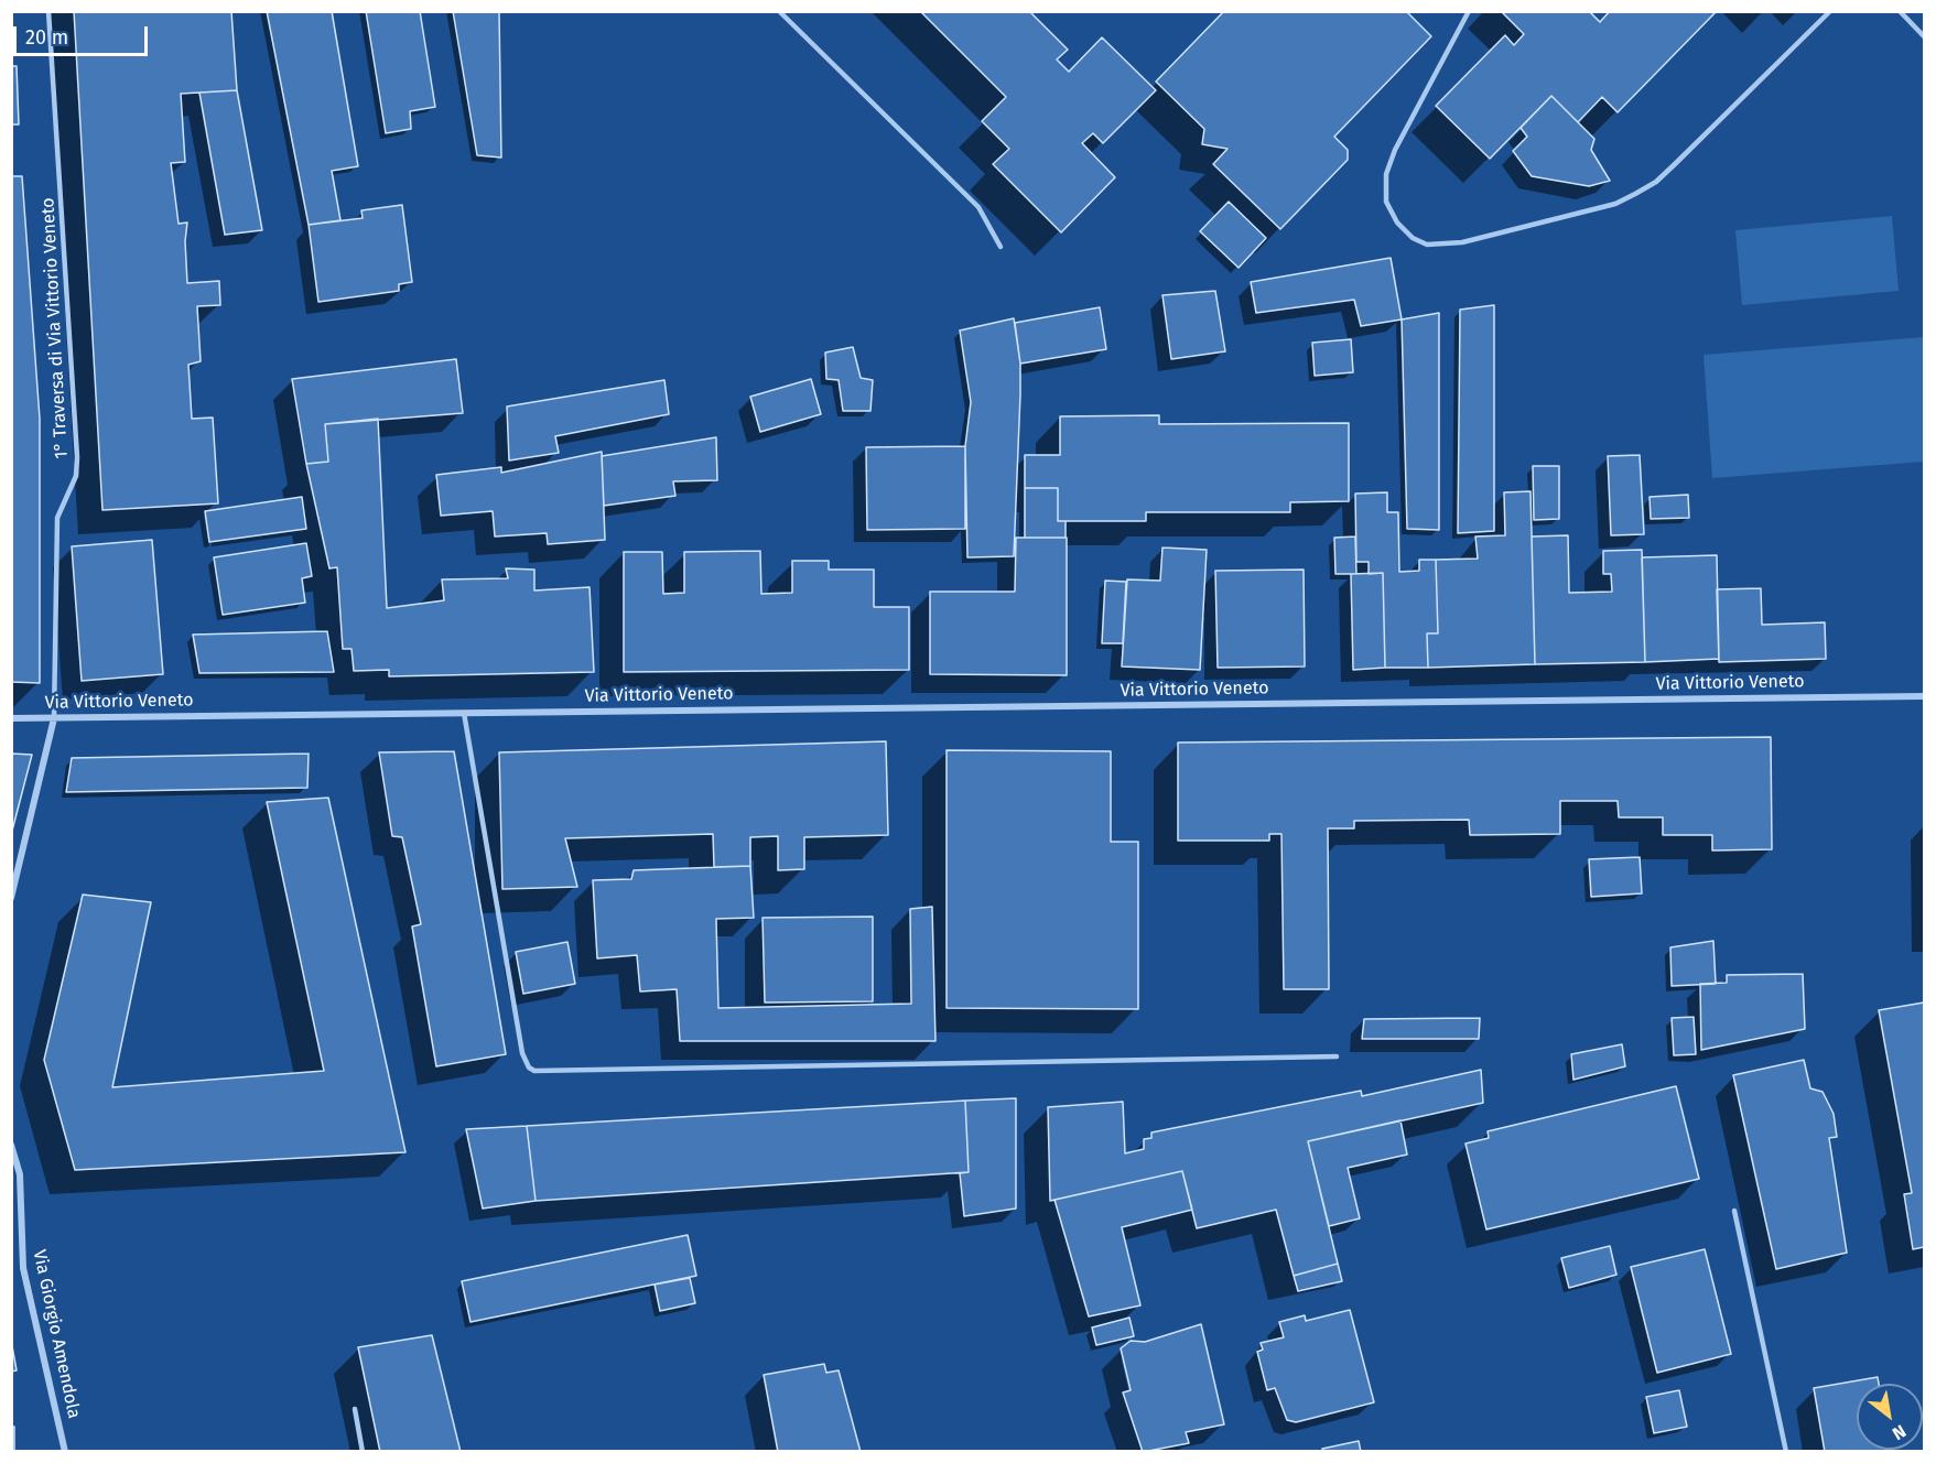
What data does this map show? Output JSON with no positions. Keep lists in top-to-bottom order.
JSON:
{
  "streets": {
    "street": ["Via Vittorio Veneto", "Via Giorgio Amendola"],
    "lane": ["1° Traversa di Via Vittorio Veneto"]
  },
  "crossings": [
    ["1° Traversa di Via Vittorio Veneto", "Via Vittorio Veneto"]
  ],
  "scale_bar": "20 m",
  "north": "bottom right"
}
